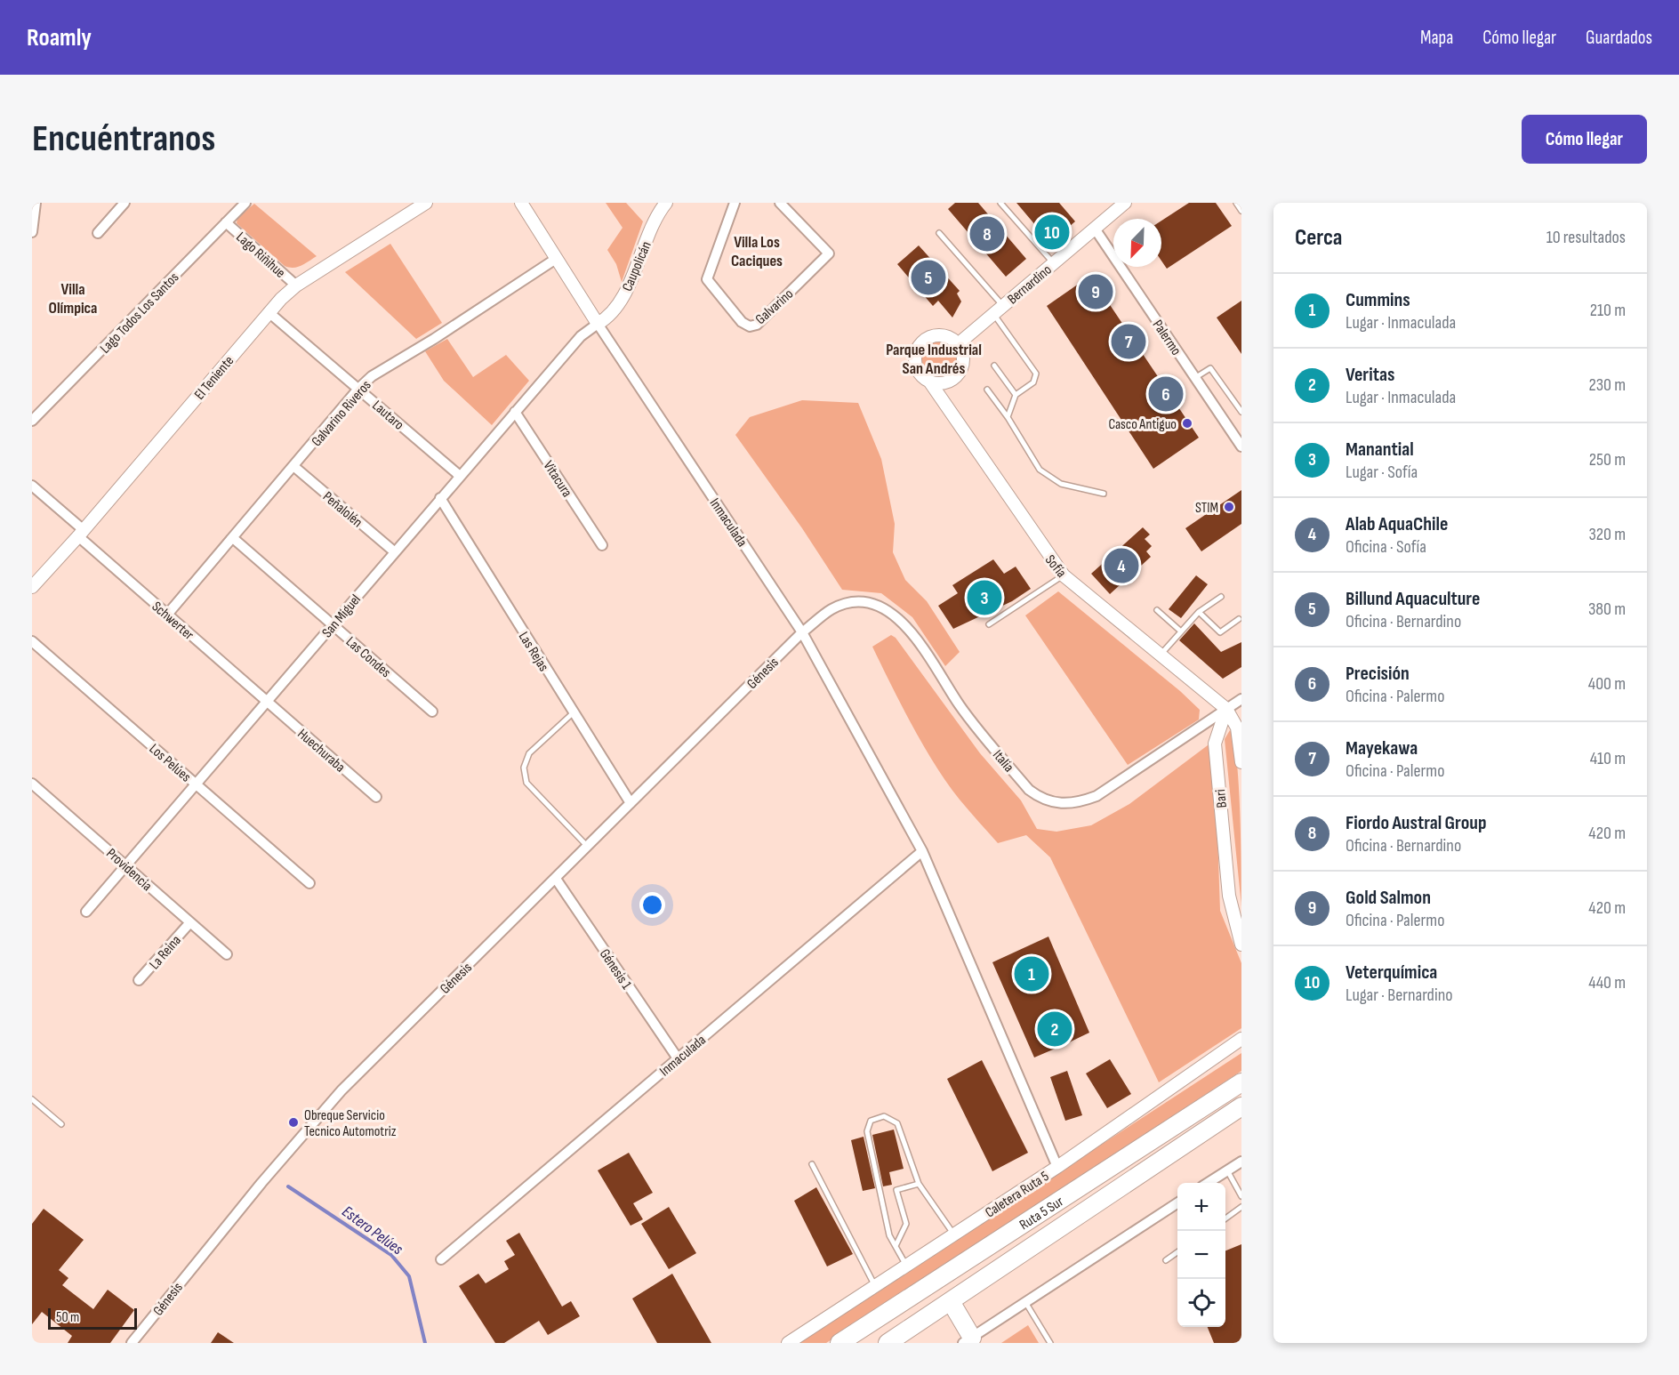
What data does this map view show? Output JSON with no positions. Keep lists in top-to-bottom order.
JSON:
{
  "streets": {
    "highway": ["Ruta 5 Sur"],
    "street": [
      "Lago Riñihue",
      "Caupolicán",
      "Bernardino",
      "Galvarino",
      "Lago Todos Los Santos",
      "Palermo",
      "El Teniente",
      "Galvarino Riveros",
      "Lautaro",
      "Vitacura",
      "Peñalolén",
      "Inmaculada",
      "Sofía",
      "San Miguel",
      "Schwerter",
      "Las Rejas",
      "Las Condes",
      "Génesis",
      "Huechuraba",
      "Italia",
      "Los Pelúes",
      "Bari",
      "Providencia",
      "La Reina",
      "Génesis 1",
      "Caletera Ruta 5"
    ]
  },
  "crossings": [
    ["Lago Riñihue", "Lago Todos Los Santos"],
    ["Lago Riñihue", "El Teniente"],
    ["Caupolicán", "Inmaculada"],
    ["Caupolicán", "San Miguel"],
    ["Bernardino", "Palermo"],
    ["Bernardino", "Sofía"],
    ["El Teniente", "Lautaro"],
    ["El Teniente", "Schwerter"],
    ["Galvarino Riveros", "Lautaro"],
    ["Galvarino Riveros", "Peñalolén"],
    ["Galvarino Riveros", "Inmaculada"],
    ["Galvarino Riveros", "Schwerter"],
    ["Galvarino Riveros", "Las Condes"],
    ["Lautaro", "San Miguel"],
    ["Vitacura", "San Miguel"],
    ["Peñalolén", "San Miguel"],
    ["Inmaculada", "San Miguel"],
    ["Inmaculada", "Génesis"],
    ["Inmaculada", "Italia"],
    ["Inmaculada", "Génesis 1"],
    ["Inmaculada", "Caletera Ruta 5"],
    ["Sofía", "Italia"],
    ["Sofía", "Bari"],
    ["San Miguel", "Schwerter"],
    ["San Miguel", "Las Rejas"],
    ["San Miguel", "Las Condes"],
    ["San Miguel", "Huechuraba"],
    ["San Miguel", "Los Pelúes"],
    ["San Miguel", "Providencia"],
    ["Schwerter", "Huechuraba"],
    ["Las Rejas", "Génesis"],
    ["Génesis", "Italia"],
    ["Génesis", "Génesis 1"],
    ["Italia", "Bari"],
    ["Providencia", "La Reina"]
  ],
  "districts": ["Villa Los Caciques", "Villa Olímpica", "Parque Industrial San Andrés"],
  "water": ["Estero Pelúes"],
  "places": ["Casco Antiguo", "STIM", "Obreque Servicio Tecnico Automotriz"],
  "scale_bar": "50 m",
  "north": "bottom left",
  "page": {
    "header": "Roamly",
    "nav": ["Mapa", "Cómo llegar", "Guardados"],
    "buttons": "Cómo llegar",
    "title": "Encuéntranos",
    "heading": ["Cerca", "10 resultados"],
    "pins": [
      "10",
      "8",
      "5",
      "9",
      "7",
      "6",
      "4",
      "3",
      "1",
      "2"
    ],
    "list": [
      {
        "mark": "1",
        "name": "Cummins",
        "note": "Lugar · Inmaculada",
        "value": "210 m"
      },
      {
        "mark": "2",
        "name": "Veritas",
        "note": "Lugar · Inmaculada",
        "value": "230 m"
      },
      {
        "mark": "3",
        "name": "Manantial",
        "note": "Lugar · Sofía",
        "value": "250 m"
      },
      {
        "mark": "4",
        "name": "Alab AquaChile",
        "note": "Oficina · Sofía",
        "value": "320 m"
      },
      {
        "mark": "5",
        "name": "Billund Aquaculture",
        "note": "Oficina · Bernardino",
        "value": "380 m"
      },
      {
        "mark": "6",
        "name": "Precisión",
        "note": "Oficina · Palermo",
        "value": "400 m"
      },
      {
        "mark": "7",
        "name": "Mayekawa",
        "note": "Oficina · Palermo",
        "value": "410 m"
      },
      {
        "mark": "8",
        "name": "Fiordo Austral Group",
        "note": "Oficina · Bernardino",
        "value": "420 m"
      },
      {
        "mark": "9",
        "name": "Gold Salmon",
        "note": "Oficina · Palermo",
        "value": "420 m"
      },
      {
        "mark": "10",
        "name": "Veterquímica",
        "note": "Lugar · Bernardino",
        "value": "440 m"
      }
    ],
    "map_buttons": ["+", "−"],
    "scale": "50 m"
  }
}
